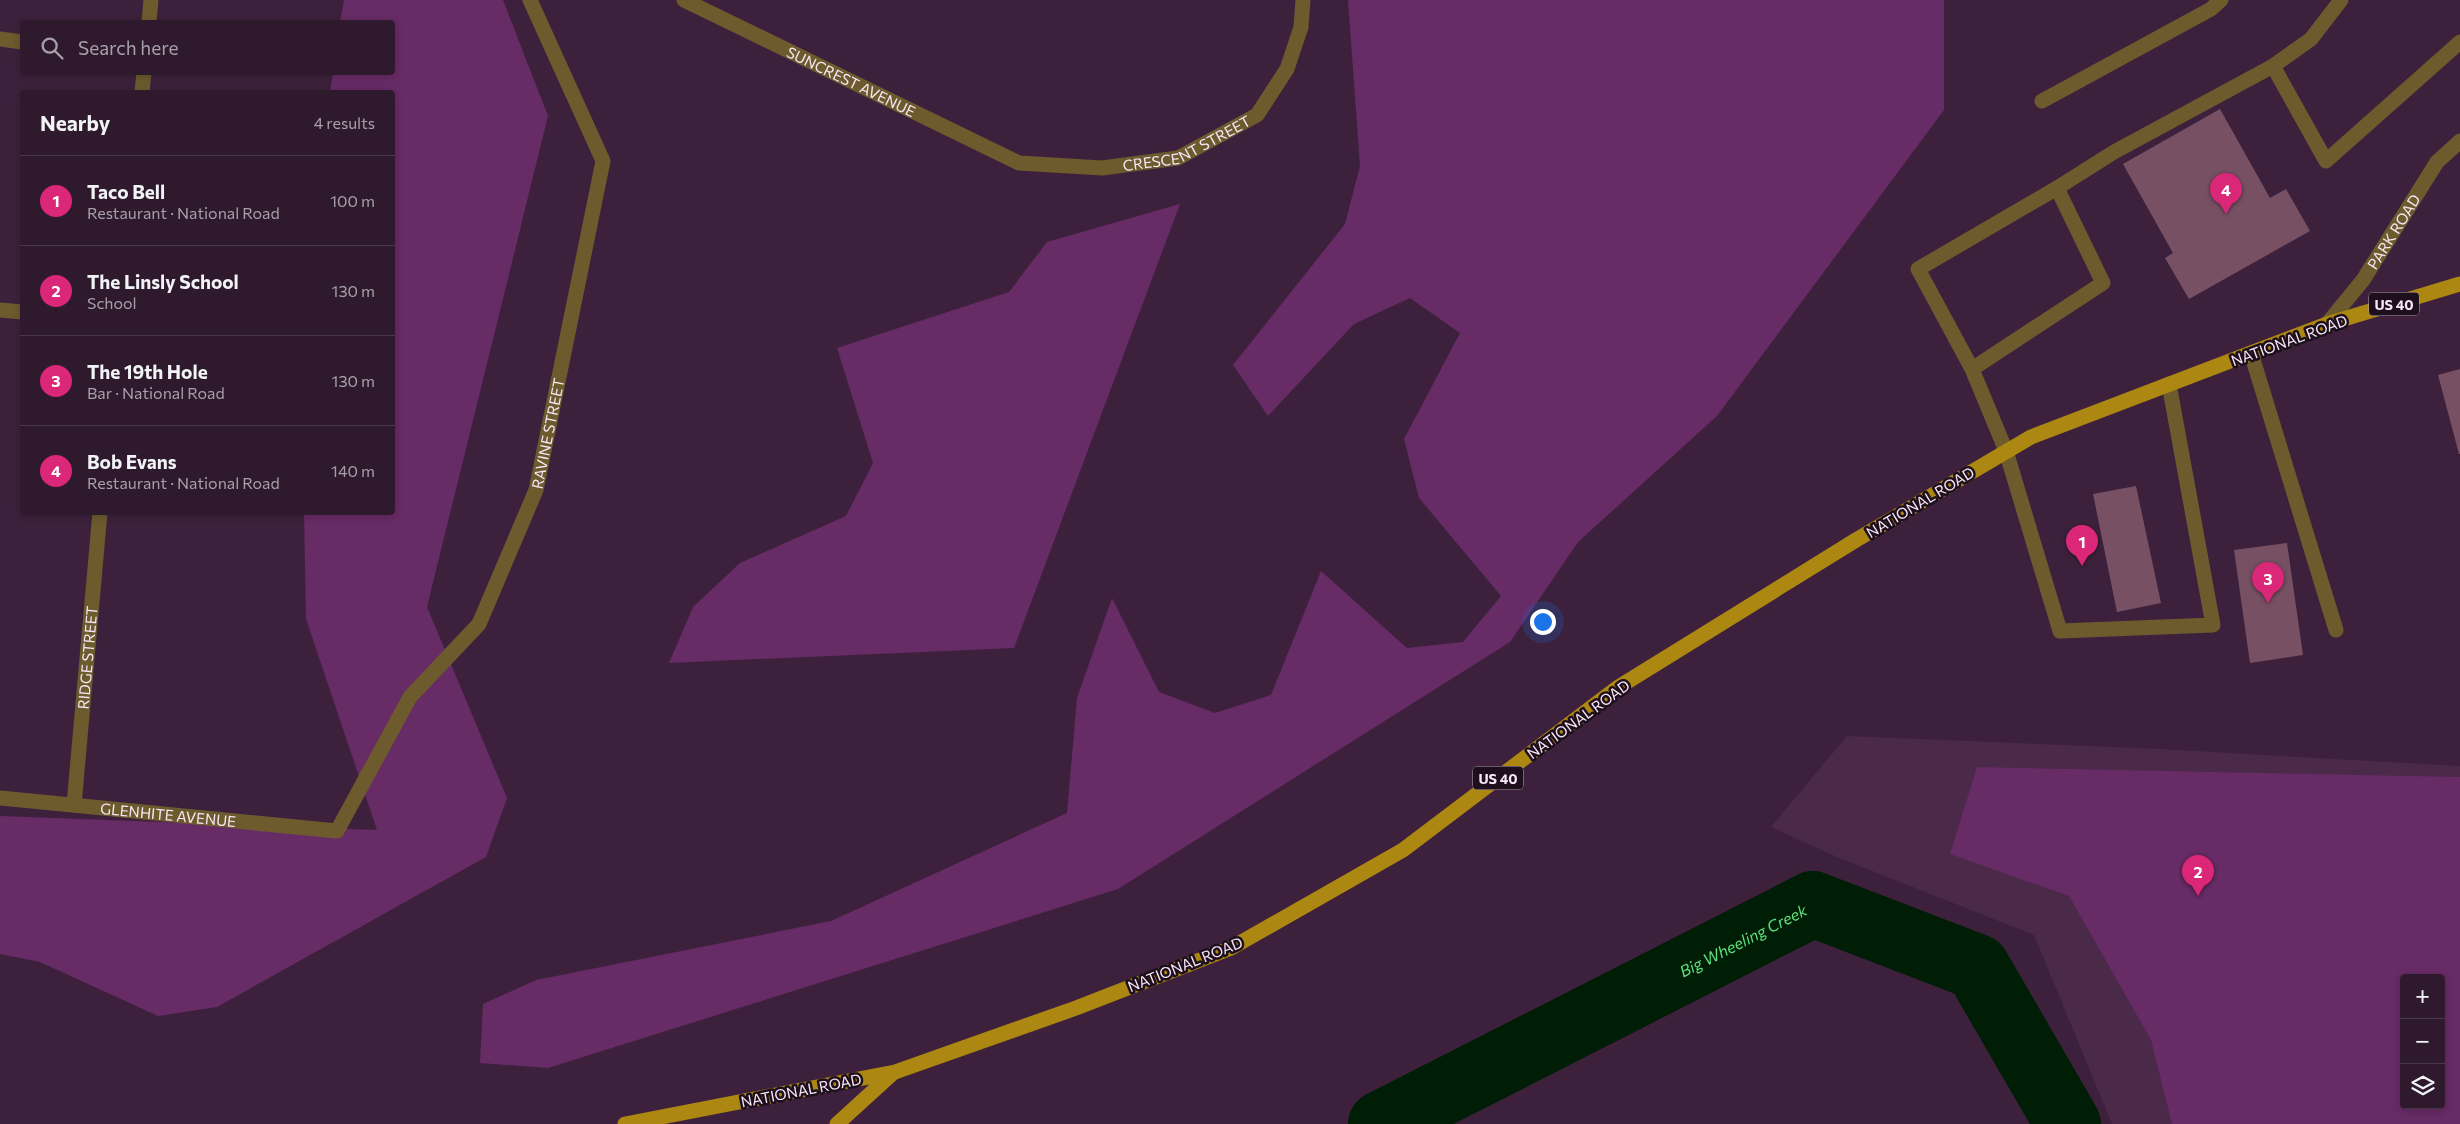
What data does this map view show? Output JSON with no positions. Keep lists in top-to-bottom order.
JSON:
{
  "streets": {
    "main road": ["US 40", "NATIONAL ROAD"],
    "street": [
      "SUNCREST AVENUE",
      "CRESCENT STREET",
      "PARK ROAD",
      "RAVINE STREET",
      "RIDGE STREET",
      "GLENHITE AVENUE"
    ]
  },
  "crossings": [
    ["SUNCREST AVENUE", "CRESCENT STREET"],
    ["PARK ROAD", "NATIONAL ROAD"],
    ["RAVINE STREET", "GLENHITE AVENUE"],
    ["RIDGE STREET", "GLENHITE AVENUE"]
  ],
  "water": ["Big Wheeling Creek"],
  "page": {
    "search": "Search here",
    "heading": ["Nearby", "4 results"],
    "list": [
      {
        "mark": "1",
        "name": "Taco Bell",
        "note": "Restaurant · National Road",
        "value": "100 m"
      },
      {
        "mark": "2",
        "name": "The Linsly School",
        "note": "School",
        "value": "130 m"
      },
      {
        "mark": "3",
        "name": "The 19th Hole",
        "note": "Bar · National Road",
        "value": "130 m"
      },
      {
        "mark": "4",
        "name": "Bob Evans",
        "note": "Restaurant · National Road",
        "value": "140 m"
      }
    ],
    "pins": [
      "4",
      "1",
      "3",
      "2"
    ],
    "map_buttons": ["+", "−"]
  }
}
